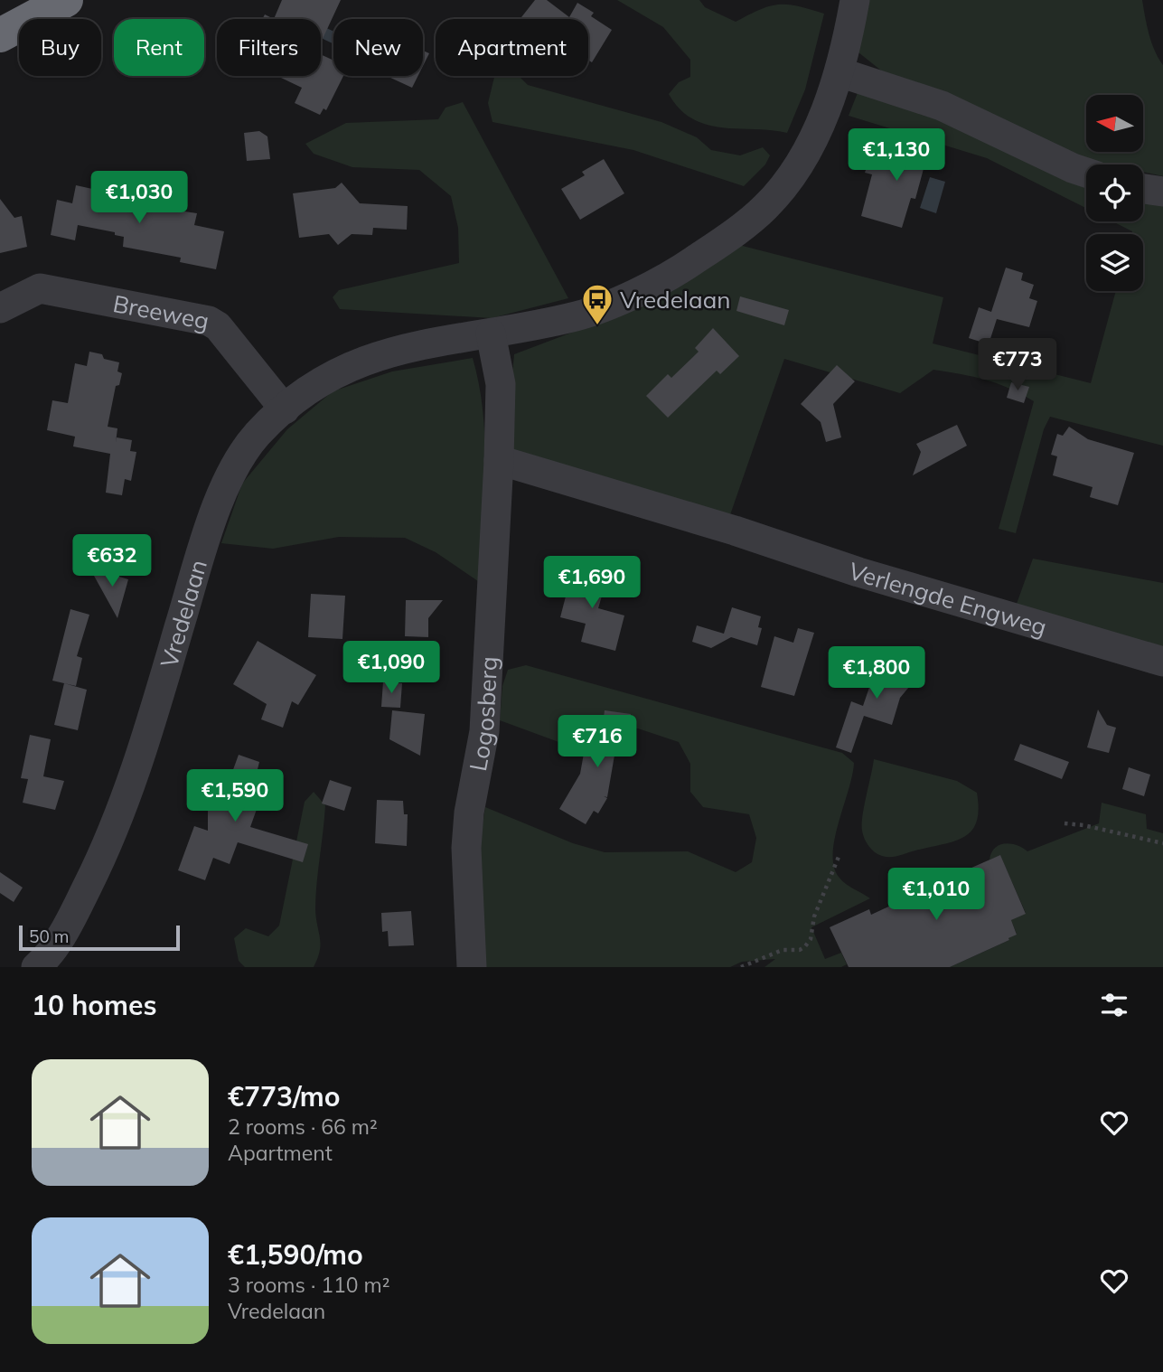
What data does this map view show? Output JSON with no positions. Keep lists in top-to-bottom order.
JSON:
{
  "streets": {
    "street": [
      "Breeweg",
      "Verlengde Engweg",
      "Vredelaan",
      "Logosberg"
    ]
  },
  "crossings": [
    ["Breeweg", "Vredelaan"],
    ["Verlengde Engweg", "Logosberg"],
    ["Vredelaan", "Logosberg"]
  ],
  "places": {
    "bus stop": ["Vredelaan"]
  },
  "scale_bar": "50 m",
  "north": "left",
  "page": {
    "chip": [
      "Buy",
      "Rent",
      "Filters",
      "New",
      "Apartment"
    ],
    "price": [
      "€1,130",
      "€1,030",
      "€773",
      "€632",
      "€1,690",
      "€1,090",
      "€1,800",
      "€716",
      "€1,590",
      "€1,010"
    ],
    "scale": "50 m",
    "heading": "10 homes",
    "list": [
      {
        "name": "€773/mo",
        "note": "2 rooms · 66 m² · Apartment"
      },
      {
        "name": "€1,590/mo",
        "note": "3 rooms · 110 m² · Vredelaan"
      }
    ]
  }
}
